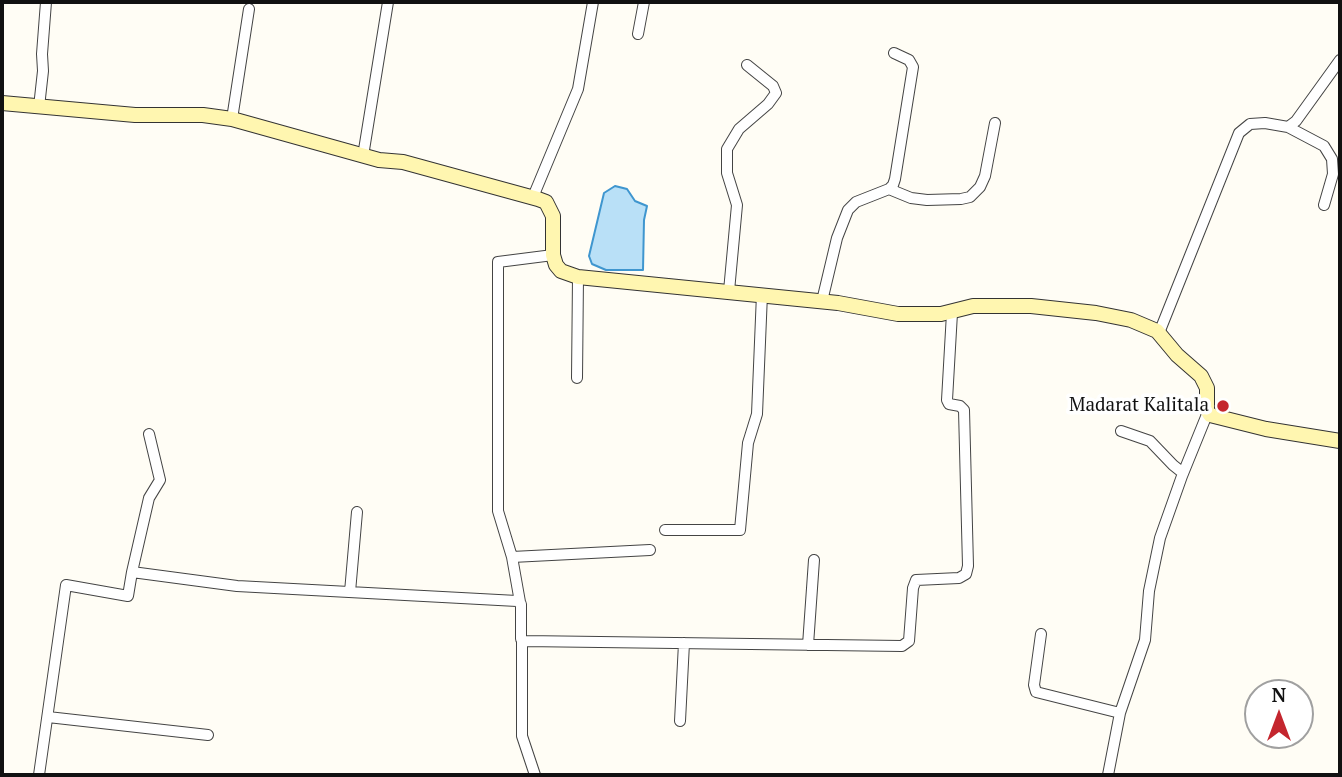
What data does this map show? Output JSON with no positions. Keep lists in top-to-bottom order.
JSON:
{
  "places": ["Madarat Kalitala"],
  "north": "top"
}
